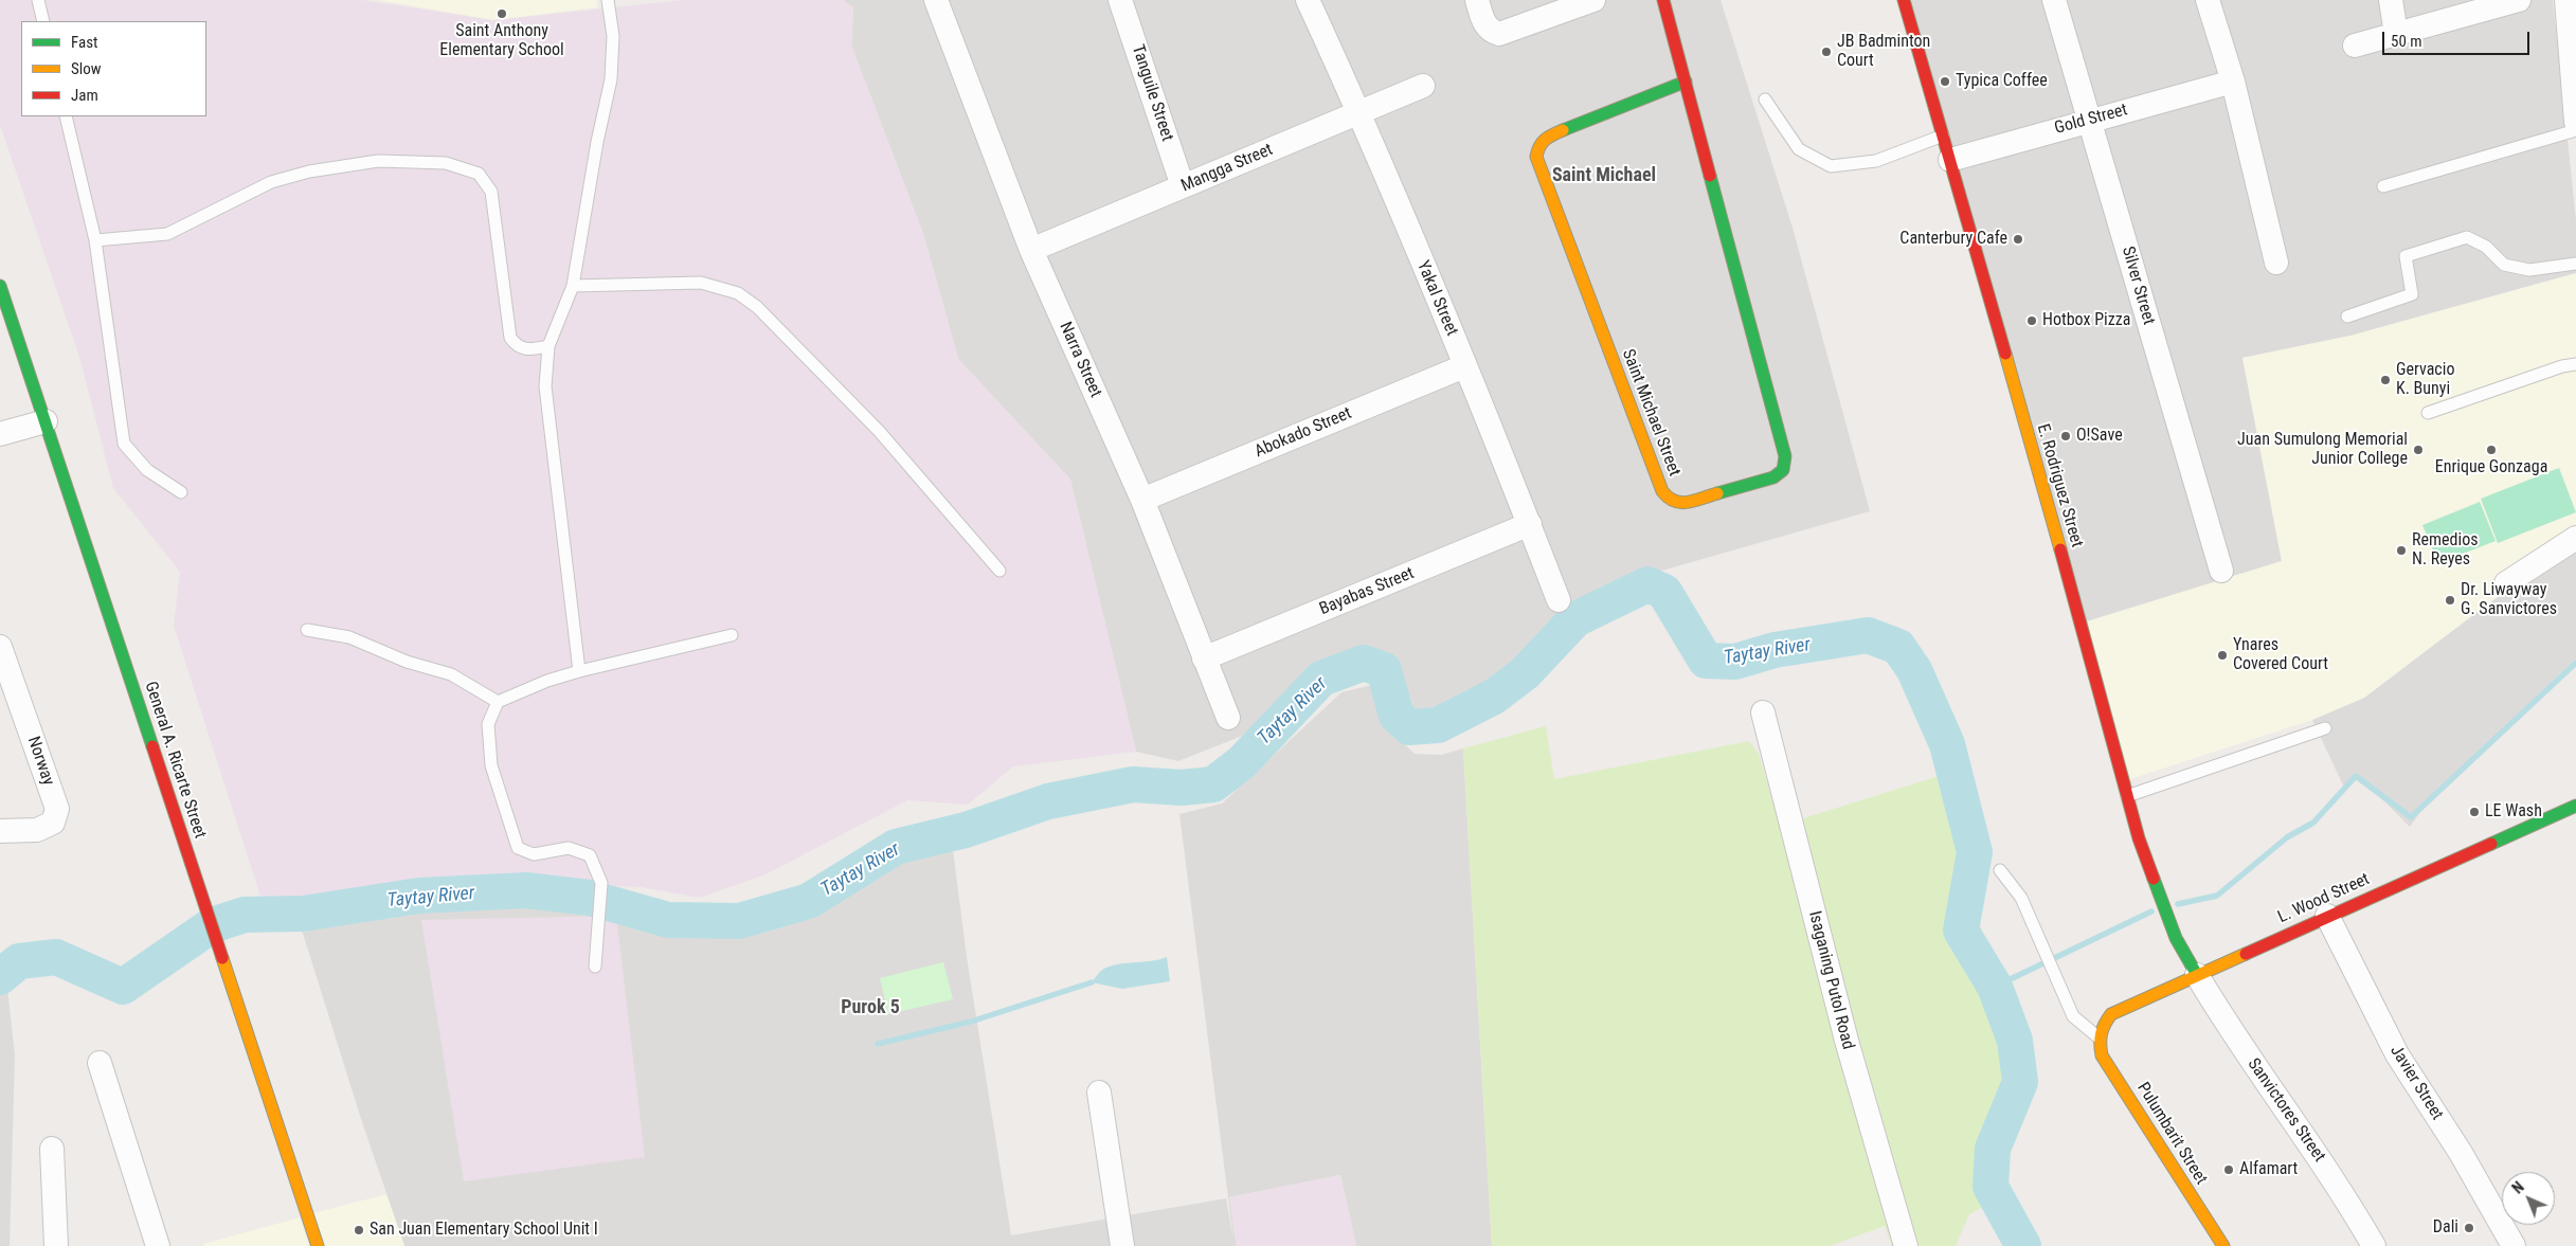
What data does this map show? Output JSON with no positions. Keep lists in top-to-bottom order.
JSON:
{
  "streets": {
    "street": [
      "Tanguile Street",
      "Gold Street",
      "Mangga Street",
      "Silver Street",
      "Yakal Street",
      "Narra Street",
      "Saint Michael Street",
      "Abokado Street",
      "E. Rodriguez Street",
      "Bayabas Street",
      "General A. Ricarte Street",
      "Norway",
      "L. Wood Street",
      "Isaganing Putol Road",
      "Javier Street",
      "Sanvictores Street",
      "Pulumbarit Street"
    ]
  },
  "crossings": [
    ["Tanguile Street", "Mangga Street"],
    ["Gold Street", "Silver Street"],
    ["Gold Street", "E. Rodriguez Street"],
    ["Mangga Street", "Yakal Street"],
    ["Mangga Street", "Narra Street"],
    ["Yakal Street", "Abokado Street"],
    ["Yakal Street", "Bayabas Street"],
    ["Narra Street", "Abokado Street"],
    ["Narra Street", "Bayabas Street"],
    ["E. Rodriguez Street", "L. Wood Street"],
    ["E. Rodriguez Street", "Sanvictores Street"],
    ["L. Wood Street", "Javier Street"],
    ["L. Wood Street", "Sanvictores Street"],
    ["L. Wood Street", "Pulumbarit Street"]
  ],
  "districts": ["Saint Michael", "Purok 5"],
  "water": ["Taytay River"],
  "places": [
    "Saint Anthony Elementary School",
    "JB Badminton Court",
    "Typica Coffee",
    "Canterbury Cafe",
    "Hotbox Pizza",
    "Gervacio K. Bunyi",
    "O!Save",
    "Juan Sumulong Memorial Junior College",
    "Enrique Gonzaga",
    "Remedios N. Reyes",
    "Dr. Liwayway G. Sanvictores",
    "Ynares Covered Court",
    "LE Wash",
    "Alfamart",
    "Dali",
    "San Juan Elementary School Unit I"
  ],
  "legend": ["Fast", "Slow", "Jam"],
  "scale_bar": "50 m",
  "north": "top left"
}
